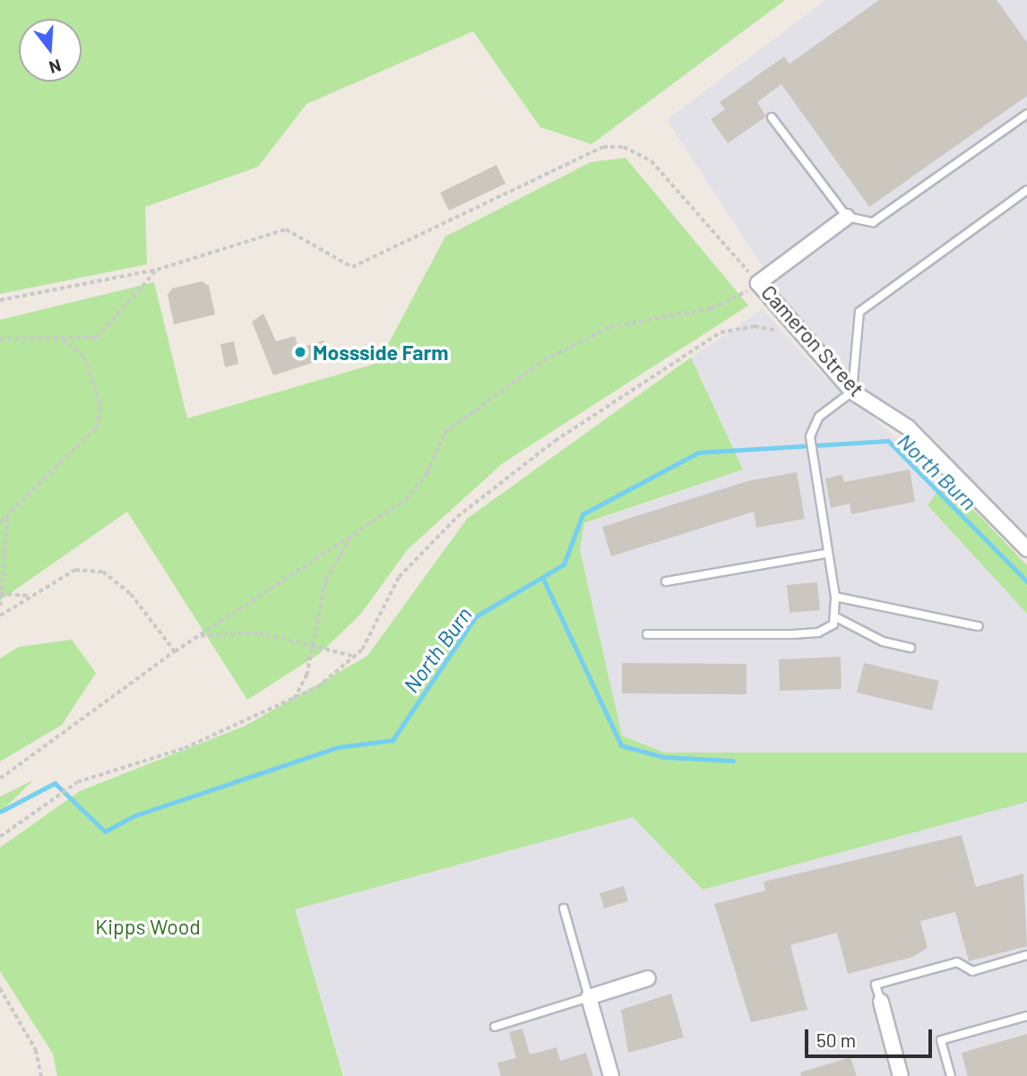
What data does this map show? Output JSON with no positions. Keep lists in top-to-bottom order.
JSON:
{
  "streets": {
    "street": ["Cameron Street"]
  },
  "water": ["North Burn"],
  "parks": ["Kipps Wood"],
  "places": ["Mossside Farm"],
  "scale_bar": "50 m",
  "north": "bottom"
}
